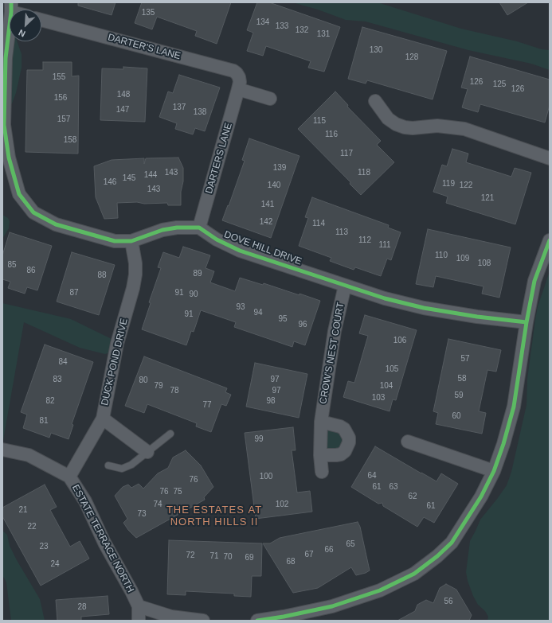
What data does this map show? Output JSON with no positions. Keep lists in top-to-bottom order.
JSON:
{
  "streets": {
    "street": [
      "DARTER'S LANE",
      "DARTERS LANE",
      "DOVE HILL DRIVE",
      "CROW'S NEST COURT",
      "DUCK POND DRIVE",
      "ESTATE TERRACE NORTH"
    ]
  },
  "crossings": [
    ["DARTER'S LANE", "DARTERS LANE"],
    ["DARTERS LANE", "DOVE HILL DRIVE"],
    ["DOVE HILL DRIVE", "CROW'S NEST COURT"],
    ["DUCK POND DRIVE", "ESTATE TERRACE NORTH"]
  ],
  "districts": ["THE ESTATES AT NORTH HILLS II"],
  "house_numbers": [
    "135",
    "134",
    "133",
    "132",
    "131",
    "130",
    "128",
    "155",
    "126",
    "125",
    "126",
    "148",
    "156",
    "137",
    "147",
    "138",
    "157",
    "115",
    "116",
    "158",
    "117",
    "139",
    "143",
    "118",
    "144",
    "145",
    "146",
    "119",
    "140",
    "122",
    "143",
    "121",
    "141",
    "142",
    "114",
    "113",
    "112",
    "111",
    "110",
    "109",
    "108",
    "85",
    "86",
    "89",
    "88",
    "87",
    "91",
    "90",
    "93",
    "94",
    "91",
    "95",
    "96",
    "106",
    "57",
    "84",
    "105",
    "58",
    "83",
    "97",
    "80",
    "79",
    "104",
    "78",
    "97",
    "59",
    "103",
    "82",
    "98",
    "77",
    "60",
    "81",
    "99",
    "64",
    "100",
    "76",
    "61",
    "63",
    "76",
    "75",
    "62",
    "74",
    "102",
    "61",
    "21",
    "73",
    "22",
    "65",
    "23",
    "66",
    "67",
    "72",
    "71",
    "70",
    "69",
    "68",
    "24",
    "56",
    "28"
  ],
  "north": "bottom left"
}
